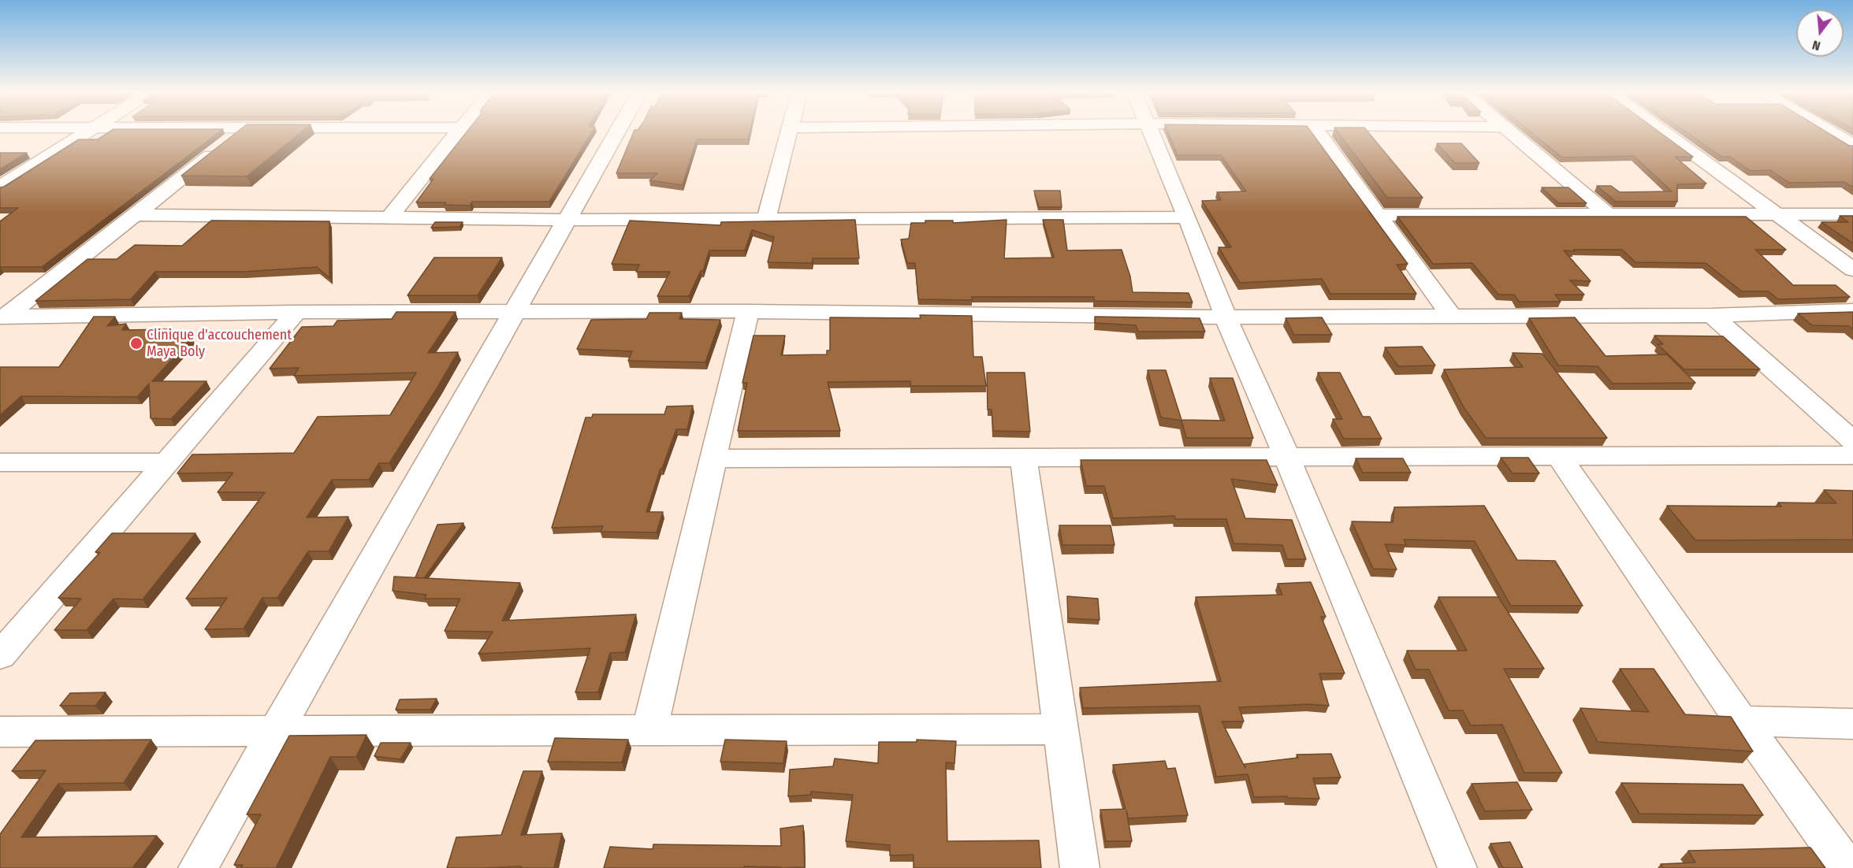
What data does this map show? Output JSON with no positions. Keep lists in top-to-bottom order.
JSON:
{
  "places": ["Clinique d'accouchement Maya Boly"],
  "north": "bottom"
}
